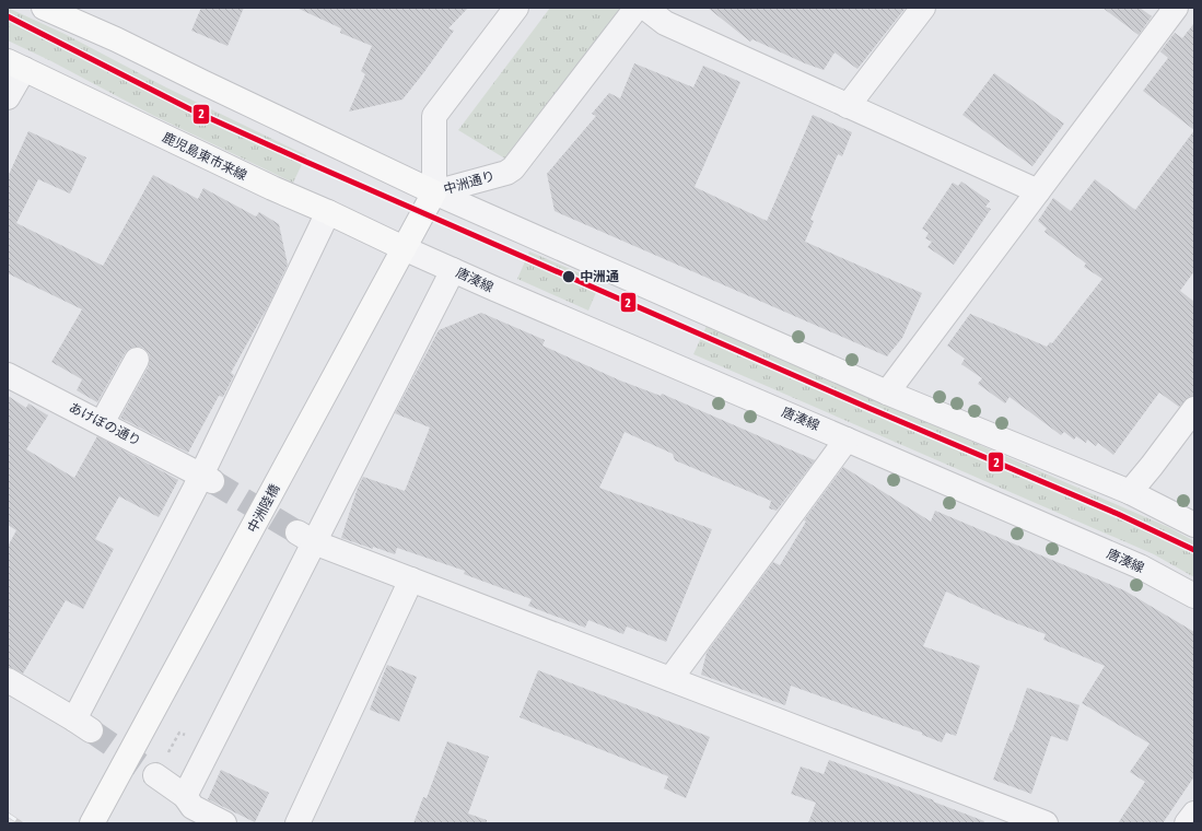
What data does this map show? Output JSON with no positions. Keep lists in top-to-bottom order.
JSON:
{
  "streets": {
    "main road": ["鹿児島東市来線", "中洲陸橋"],
    "street": ["中洲通り", "唐湊線", "あけぼの通り"]
  },
  "crossings": [
    ["鹿児島東市来線", "唐湊線"],
    ["鹿児島東市来線", "中洲陸橋"],
    ["中洲通り", "中洲陸橋"],
    ["唐湊線", "中洲陸橋"]
  ],
  "places": ["中洲通"],
  "lines": ["transit line 2"]
}
